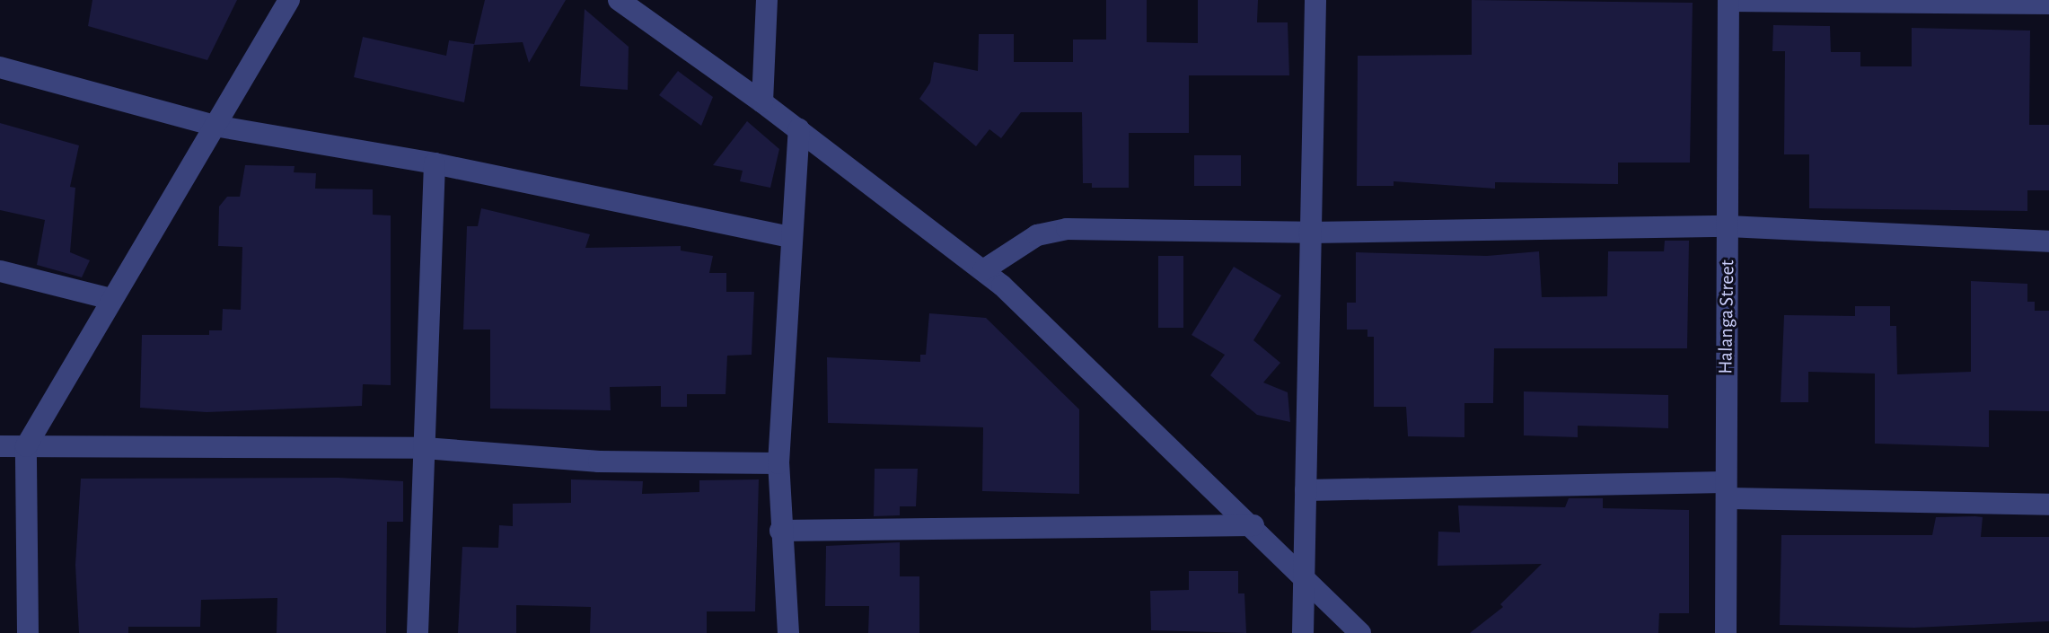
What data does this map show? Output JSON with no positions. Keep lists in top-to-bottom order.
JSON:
{
  "streets": {
    "street": ["Halanga Street"]
  }
}
